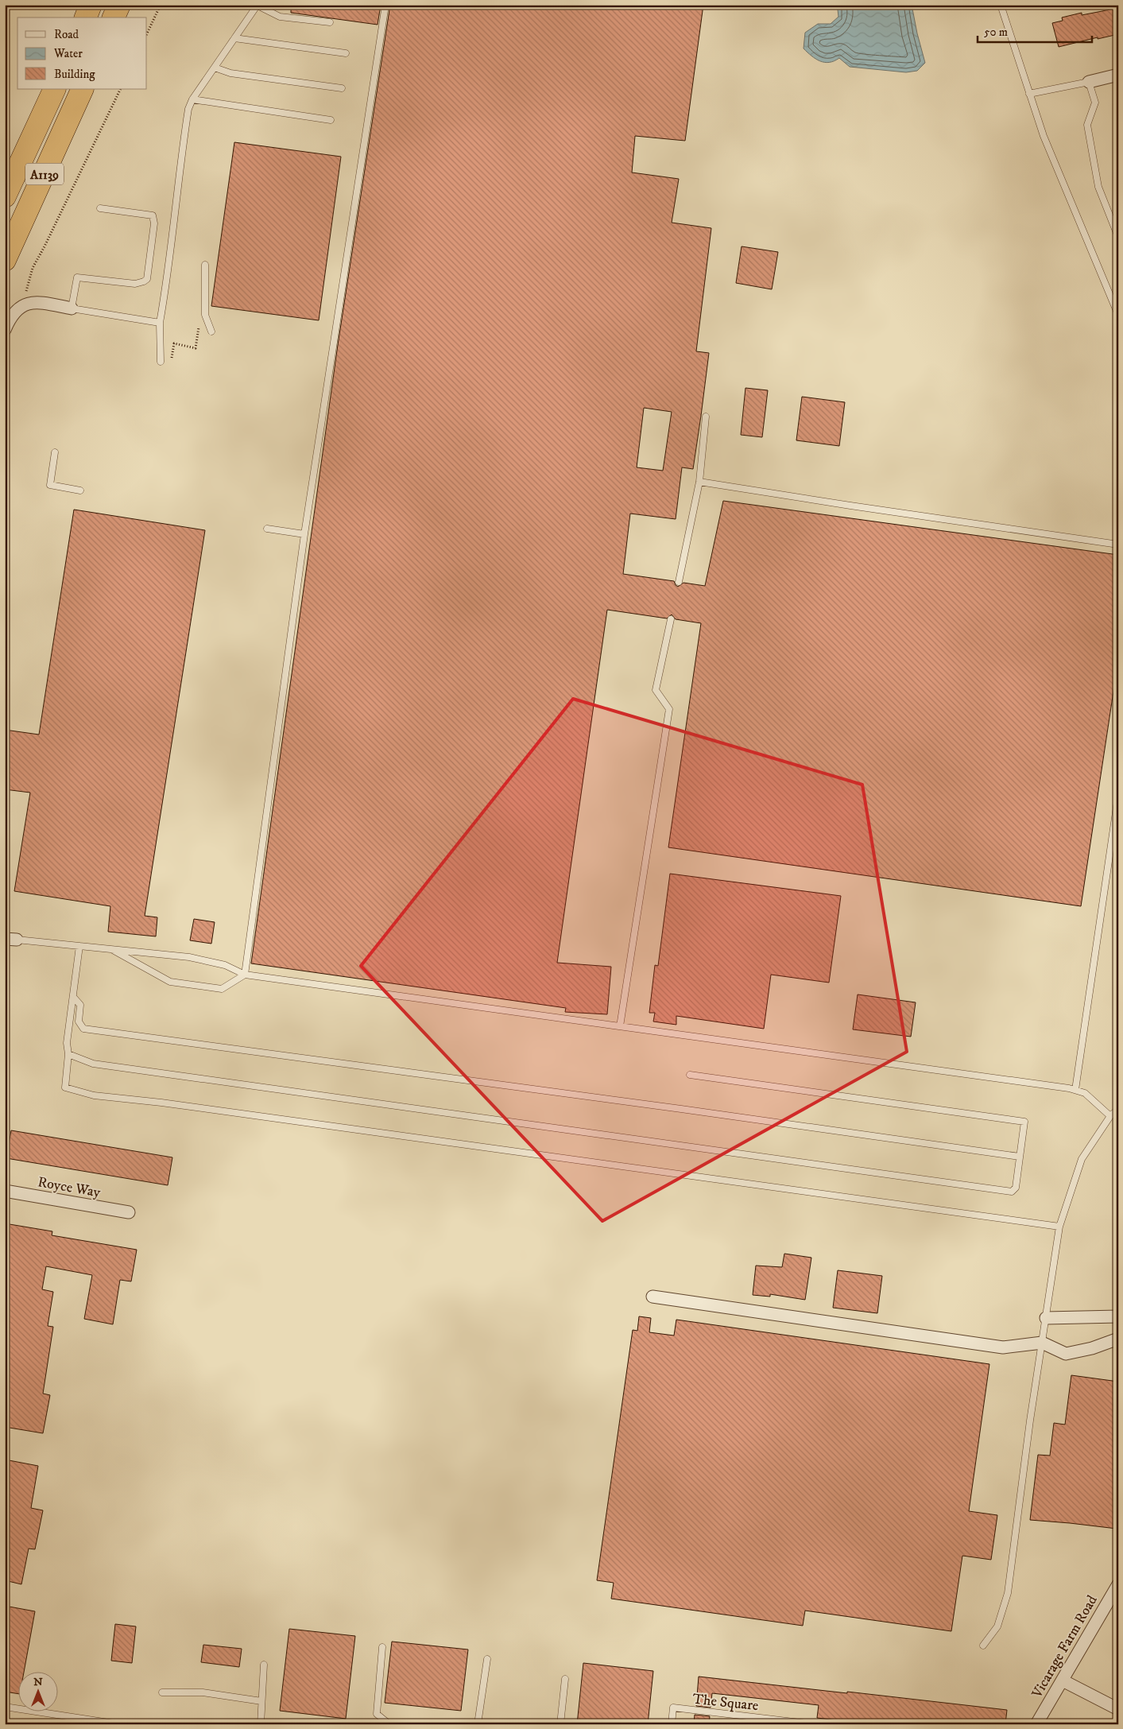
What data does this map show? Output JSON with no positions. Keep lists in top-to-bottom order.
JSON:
{
  "streets": {
    "highway": ["A1139"],
    "street": ["Royce Way", "Vicarage Farm Road"],
    "lane": ["The Square"]
  },
  "legend": ["Road", "Water", "Building"],
  "scale_bar": "50 m",
  "north": "top"
}
